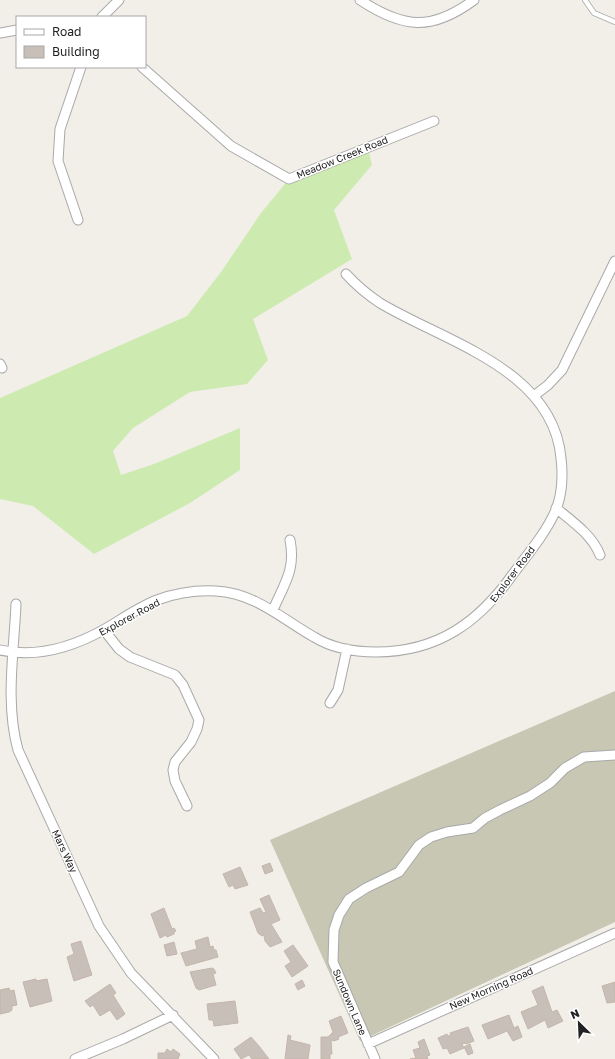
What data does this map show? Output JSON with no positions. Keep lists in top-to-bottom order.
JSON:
{
  "streets": {
    "street": [
      "Meadow Creek Road",
      "Explorer Road",
      "Mars Way",
      "New Morning Road",
      "Sundown Lane"
    ]
  },
  "crossings": [
    ["Explorer Road", "Mars Way"],
    ["New Morning Road", "Sundown Lane"]
  ],
  "legend": ["Road", "Building"],
  "north": "top left"
}
